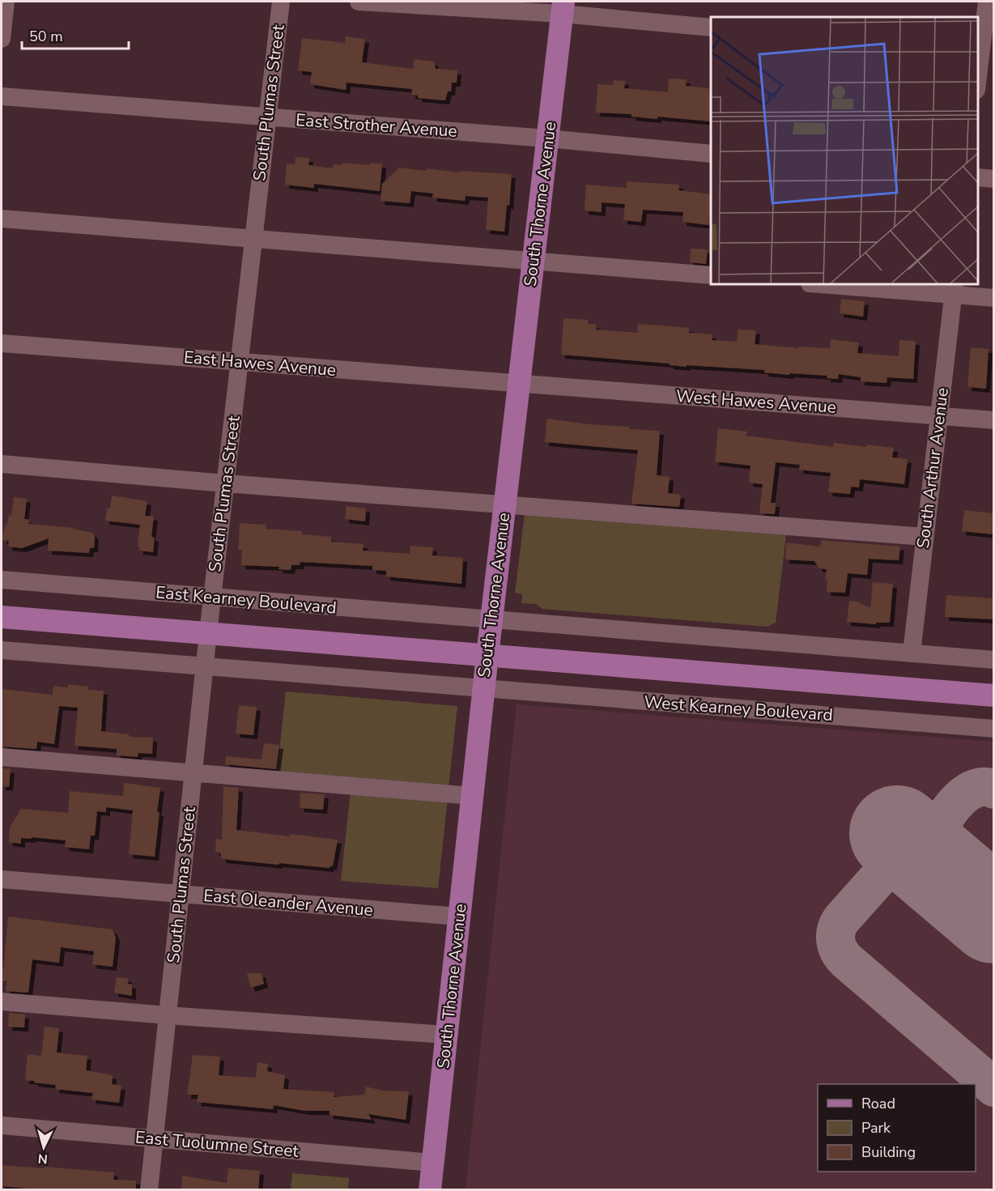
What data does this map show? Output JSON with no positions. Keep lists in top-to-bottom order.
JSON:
{
  "streets": {
    "main road": ["South Thorne Avenue", "East Kearney Boulevard", "West Kearney Boulevard"],
    "street": [
      "South Plumas Street",
      "East Strother Avenue",
      "East Hawes Avenue",
      "West Hawes Avenue",
      "South Arthur Avenue",
      "East Oleander Avenue",
      "East Tuolumne Street"
    ]
  },
  "crossings": [
    ["South Plumas Street", "East Strother Avenue"],
    ["South Plumas Street", "East Hawes Avenue"],
    ["South Plumas Street", "East Kearney Boulevard"],
    ["South Plumas Street", "East Oleander Avenue"],
    ["South Plumas Street", "East Tuolumne Street"],
    ["East Strother Avenue", "South Thorne Avenue"],
    ["South Thorne Avenue", "East Hawes Avenue"],
    ["South Thorne Avenue", "West Hawes Avenue"],
    ["South Thorne Avenue", "East Kearney Boulevard"],
    ["South Thorne Avenue", "West Kearney Boulevard"],
    ["South Thorne Avenue", "East Oleander Avenue"],
    ["South Thorne Avenue", "East Tuolumne Street"],
    ["East Hawes Avenue", "West Hawes Avenue"],
    ["West Hawes Avenue", "South Arthur Avenue"],
    ["East Kearney Boulevard", "West Kearney Boulevard"]
  ],
  "legend": ["Road", "Park", "Building"],
  "scale_bar": "50 m",
  "north": "bottom"
}
